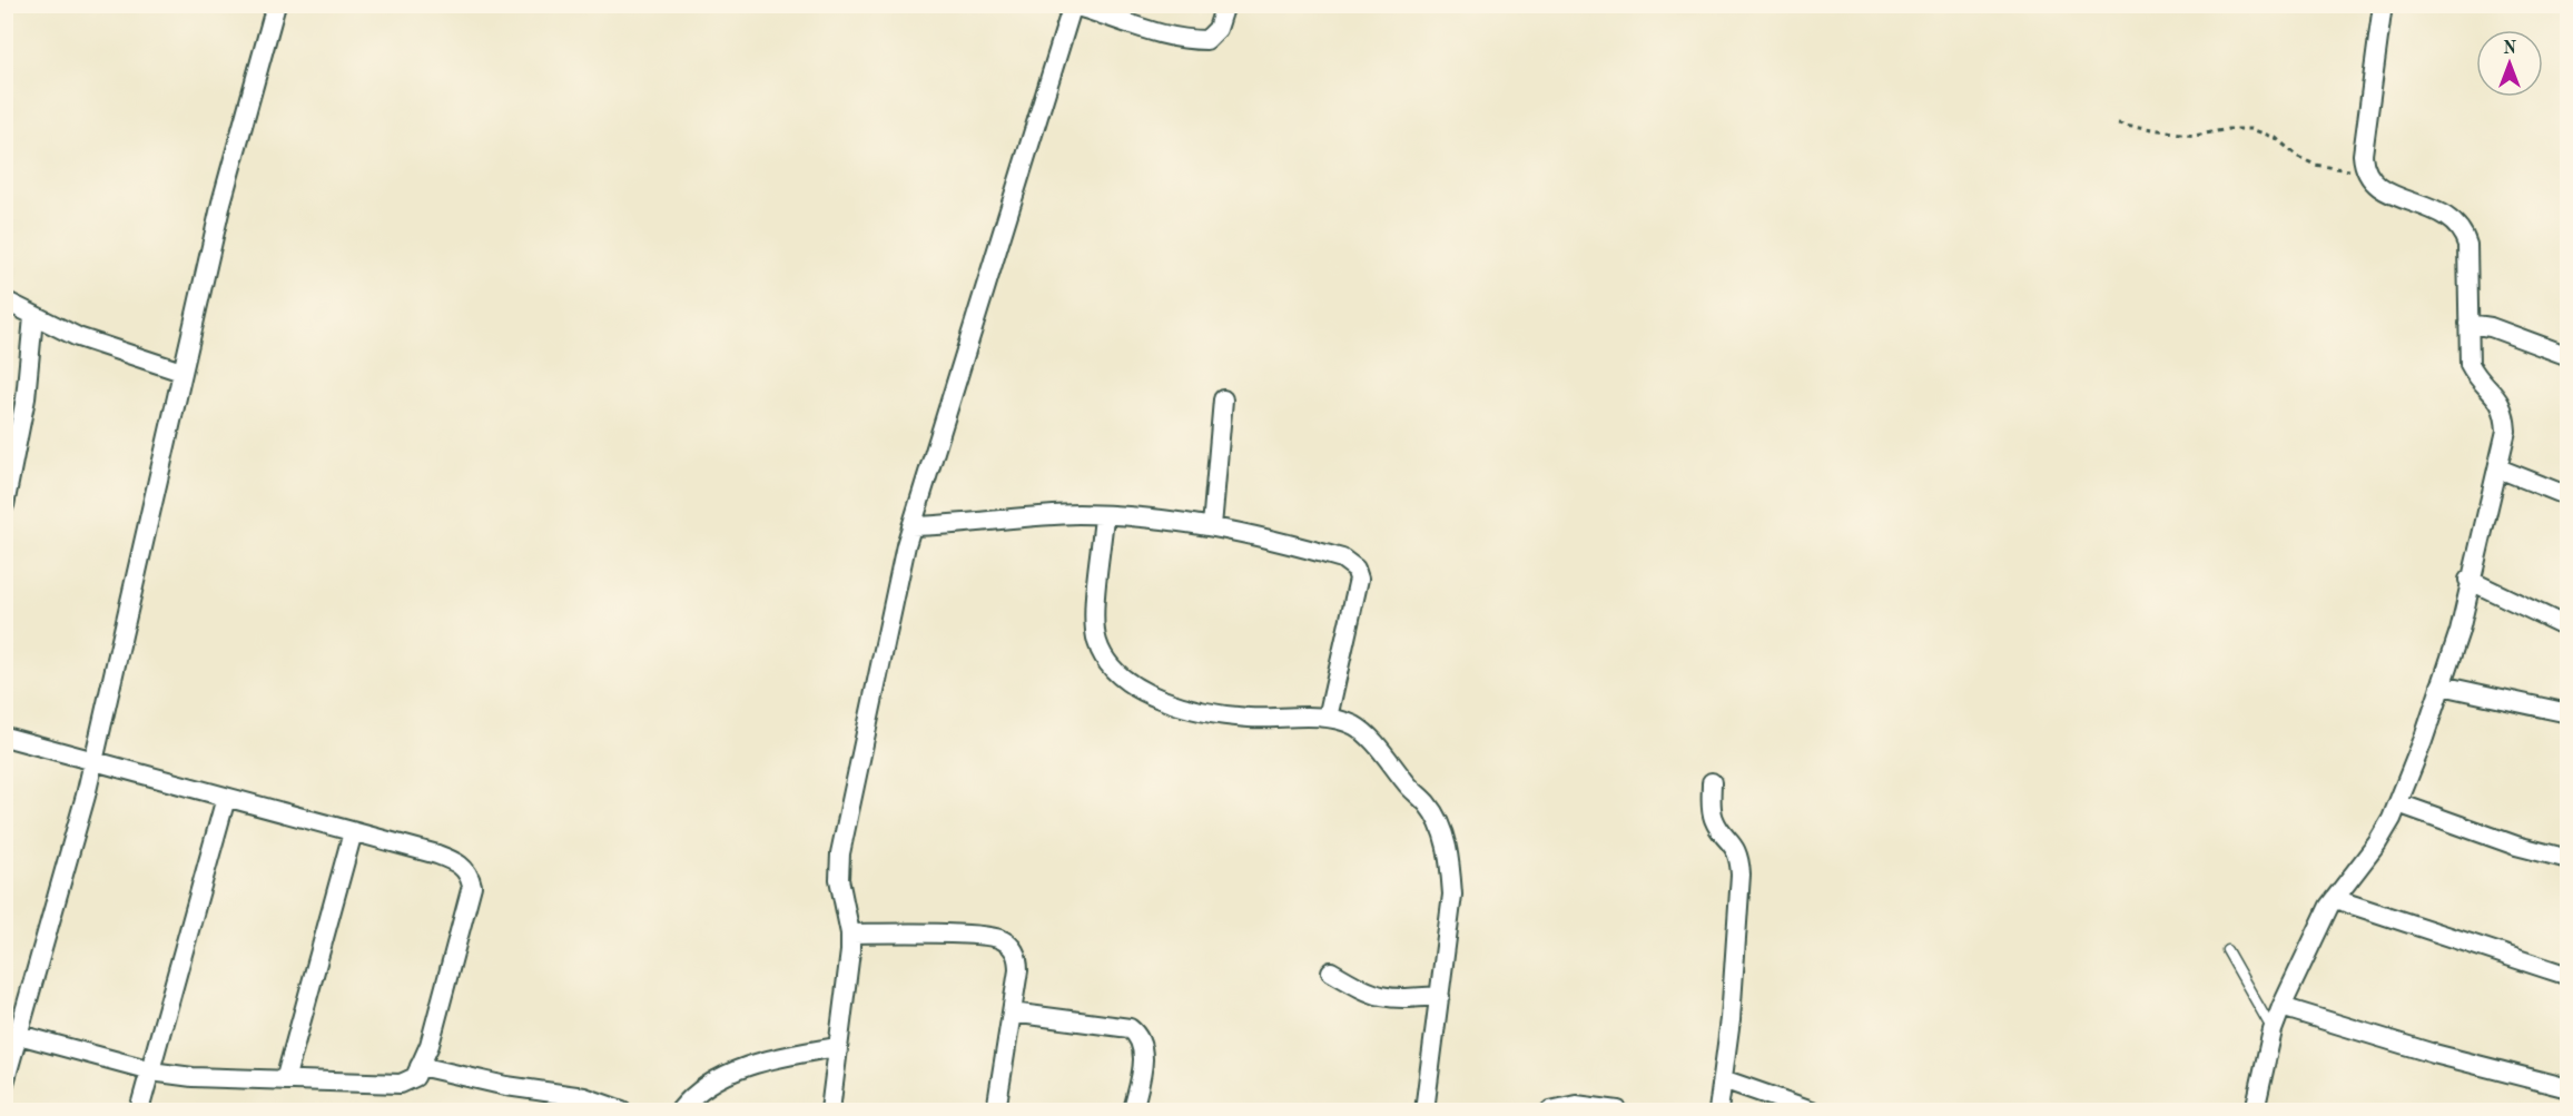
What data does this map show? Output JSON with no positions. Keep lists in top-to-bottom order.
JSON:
{
  "north": "top"
}
